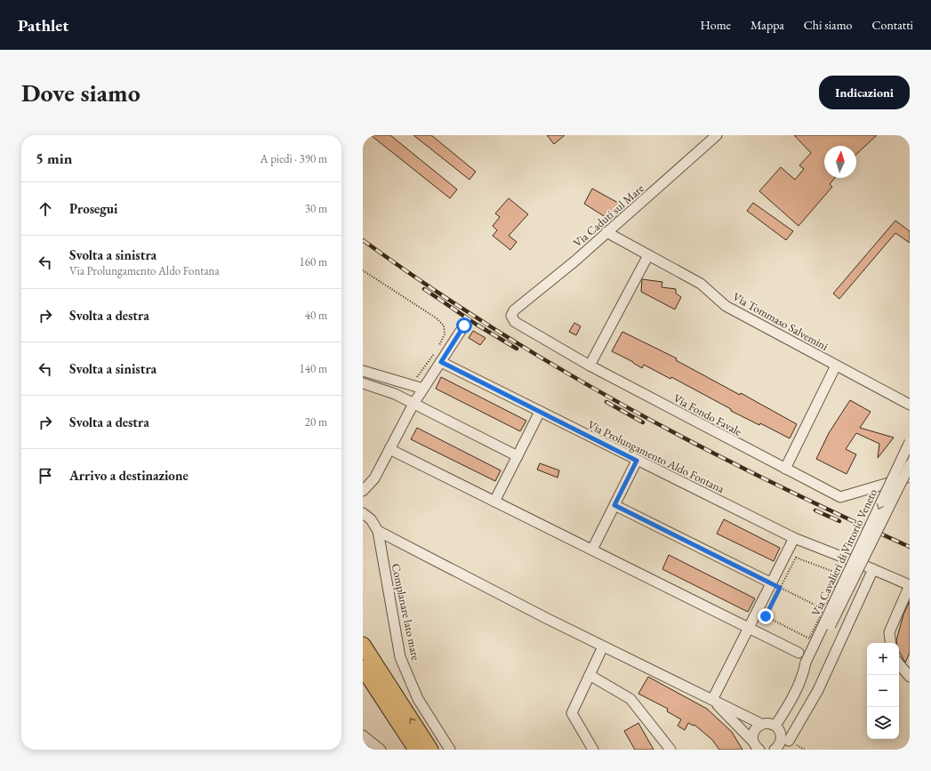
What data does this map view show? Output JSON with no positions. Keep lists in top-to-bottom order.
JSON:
{
  "streets": {
    "street": [
      "Via Caduti sul Mare",
      "Via Tommaso Salvemini",
      "Via Fondo Favale",
      "Via Prolungamento Aldo Fontana",
      "Via Cavalieri di Vittorio Veneto",
      "Complanare lato mare"
    ]
  },
  "crossings": [
    ["Via Caduti sul Mare", "Via Tommaso Salvemini"],
    ["Via Caduti sul Mare", "Via Fondo Favale"]
  ],
  "north": "top",
  "page": {
    "header": "Pathlet",
    "nav": [
      "Home",
      "Mappa",
      "Chi siamo",
      "Contatti"
    ],
    "buttons": "Indicazioni",
    "title": "Dove siamo",
    "heading": ["5 min", "A piedi · 390 m"],
    "list": [
      ["Prosegui", "30 m"],
      ["Svolta a sinistra", "Via Prolungamento Aldo Fontana", "160 m"],
      ["Svolta a destra", "40 m"],
      ["Svolta a sinistra", "140 m"],
      ["Svolta a destra", "20 m"],
      "Arrivo a destinazione"
    ],
    "map_buttons": ["+", "−"]
  }
}
